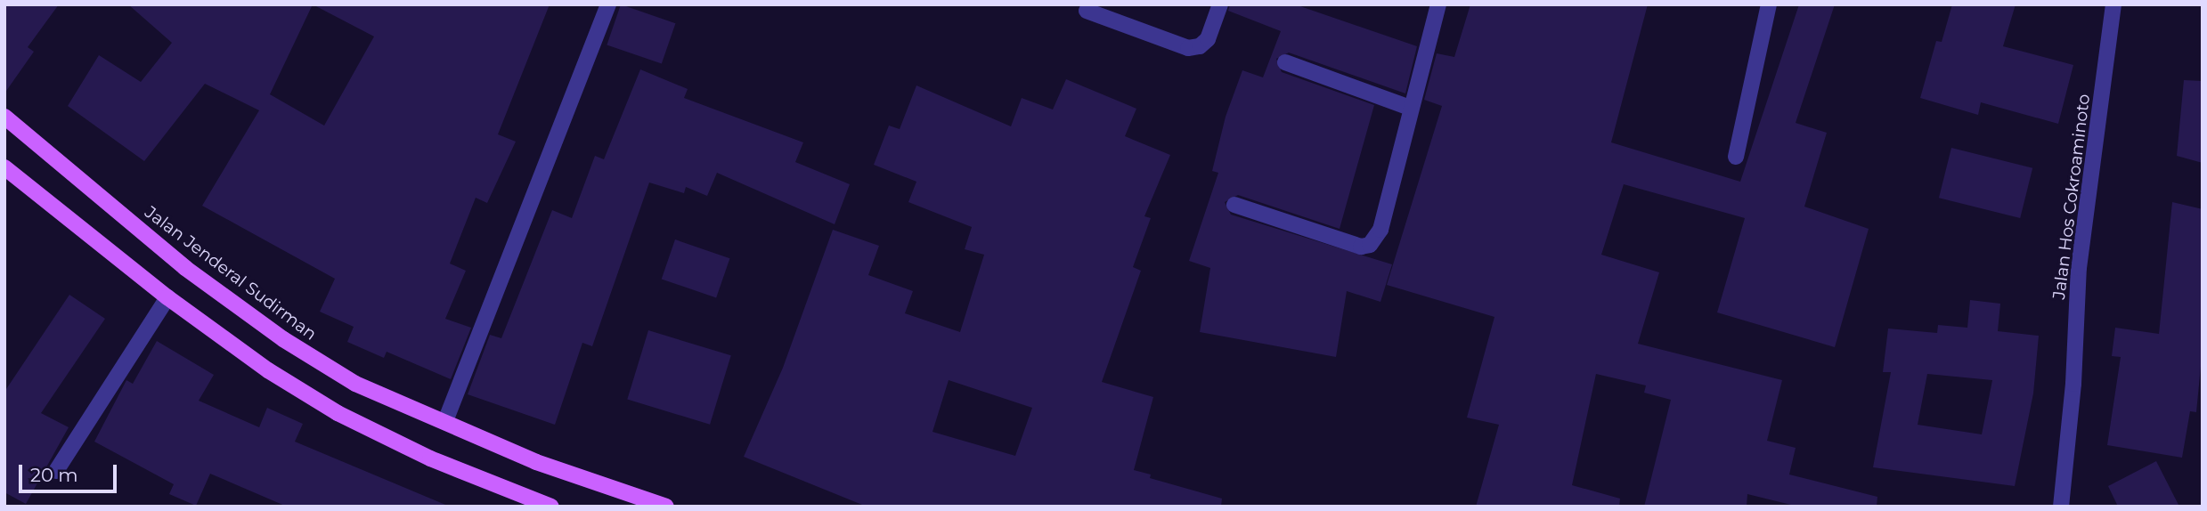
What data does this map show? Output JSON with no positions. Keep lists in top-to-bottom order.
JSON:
{
  "streets": {
    "main road": ["Jalan Jenderal Sudirman"],
    "street": ["Jalan Hos Cokroaminoto"]
  },
  "scale_bar": "20 m"
}
